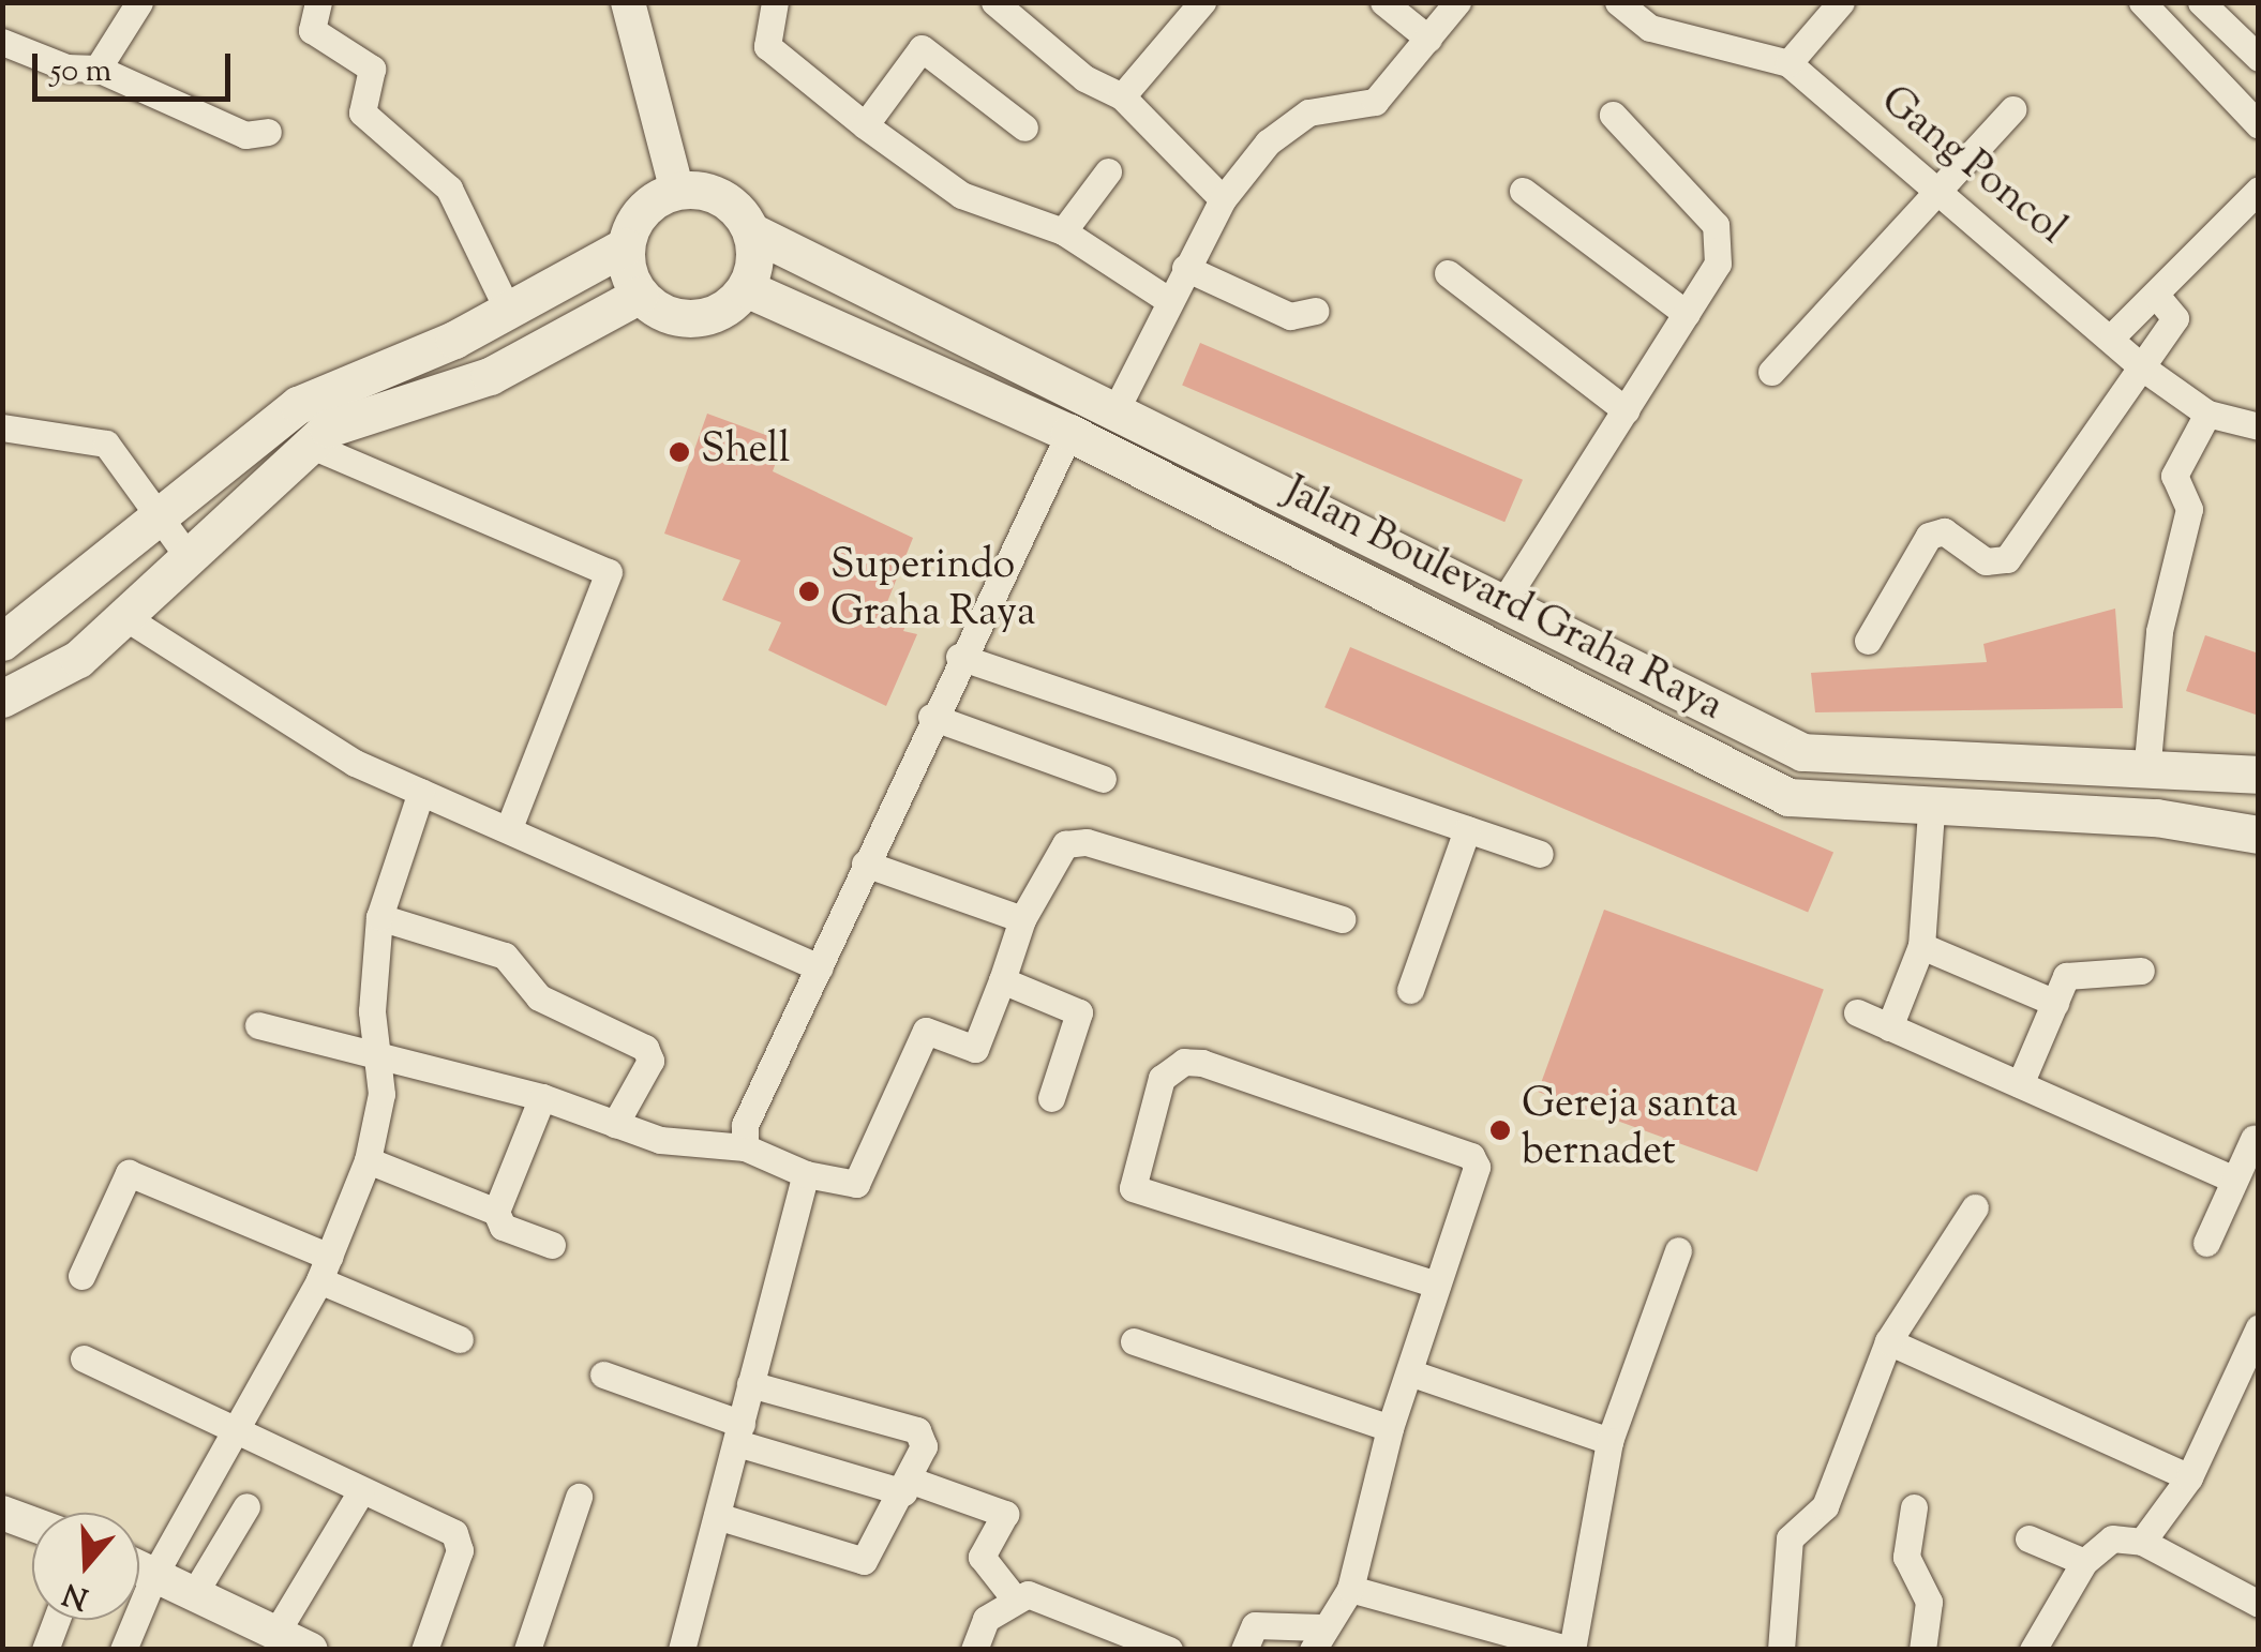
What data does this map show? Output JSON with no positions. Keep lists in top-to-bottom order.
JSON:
{
  "streets": {
    "main road": ["Jalan Boulevard Graha Raya"],
    "street": ["Gang Poncol"]
  },
  "places": ["Shell", "Superindo Graha Raya", "Gereja santa bernadet"],
  "scale_bar": "50 m",
  "north": "bottom"
}
